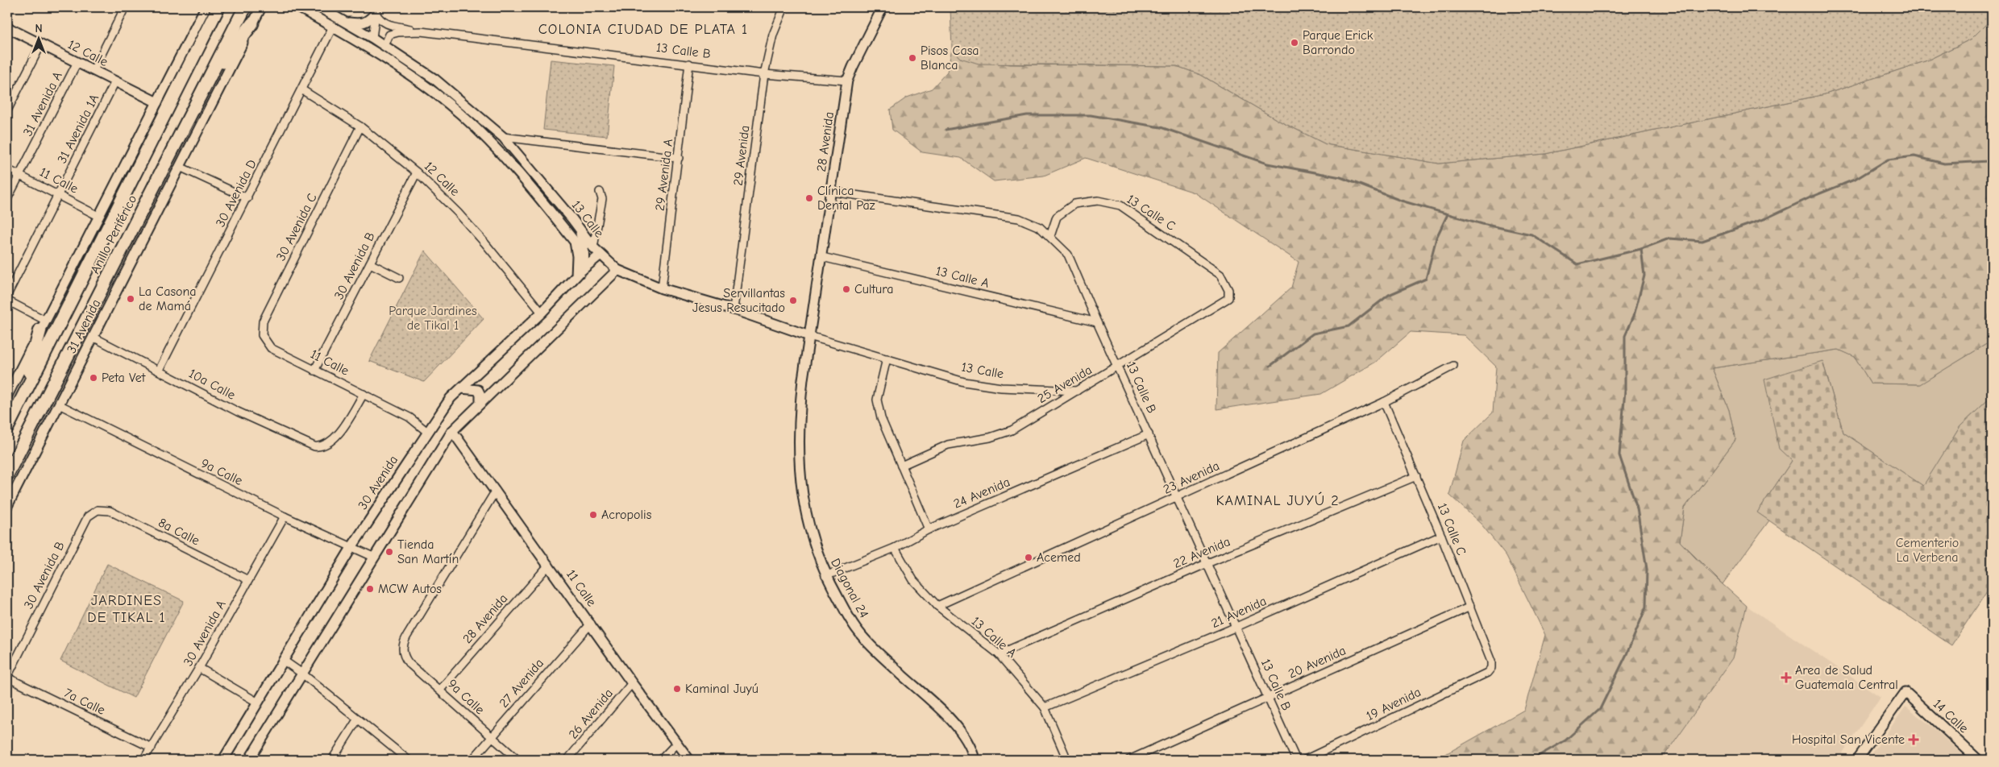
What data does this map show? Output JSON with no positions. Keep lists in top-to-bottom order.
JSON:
{
  "streets": {
    "highway": ["Anillo Periférico"],
    "street": [
      "13 Calle B",
      "12 Calle",
      "31 Avenida A",
      "31 Avenida 1A",
      "28 Avenida",
      "29 Avenida",
      "29 Avenida A",
      "11 Calle",
      "30 Avenida D",
      "13 Calle C",
      "13 Calle",
      "30 Avenida C",
      "30 Avenida B",
      "13 Calle A",
      "31 Avenida",
      "10a Calle",
      "25 Avenida",
      "9a Calle",
      "23 Avenida",
      "30 Avenida",
      "24 Avenida",
      "8a Calle",
      "22 Avenida",
      "Diagonal 24",
      "21 Avenida",
      "30 Avenida A",
      "20 Avenida",
      "27 Avenida",
      "7a Calle",
      "19 Avenida",
      "26 Avenida",
      "14 Calle"
    ]
  },
  "crossings": [
    ["13 Calle B", "28 Avenida"],
    ["13 Calle B", "29 Avenida"],
    ["13 Calle B", "29 Avenida A"],
    ["13 Calle B", "13 Calle C"],
    ["13 Calle B", "13 Calle"],
    ["13 Calle B", "13 Calle A"],
    ["13 Calle B", "25 Avenida"],
    ["13 Calle B", "23 Avenida"],
    ["13 Calle B", "24 Avenida"],
    ["13 Calle B", "22 Avenida"],
    ["13 Calle B", "21 Avenida"],
    ["13 Calle B", "20 Avenida"],
    ["12 Calle", "31 Avenida A"],
    ["12 Calle", "31 Avenida 1A"],
    ["12 Calle", "30 Avenida D"],
    ["12 Calle", "30 Avenida C"],
    ["12 Calle", "30 Avenida B"],
    ["12 Calle", "30 Avenida"],
    ["31 Avenida A", "11 Calle"],
    ["31 Avenida 1A", "11 Calle"],
    ["28 Avenida", "11 Calle"],
    ["28 Avenida", "13 Calle"],
    ["28 Avenida", "13 Calle A"],
    ["28 Avenida", "9a Calle"],
    ["28 Avenida", "Diagonal 24"],
    ["29 Avenida", "13 Calle"],
    ["29 Avenida A", "13 Calle"],
    ["11 Calle", "30 Avenida C"],
    ["11 Calle", "30 Avenida B"],
    ["11 Calle", "10a Calle"],
    ["11 Calle", "9a Calle"],
    ["11 Calle", "30 Avenida"],
    ["11 Calle", "27 Avenida"],
    ["11 Calle", "26 Avenida"],
    ["30 Avenida D", "13 Calle"],
    ["30 Avenida D", "10a Calle"],
    ["13 Calle C", "25 Avenida"],
    ["13 Calle C", "23 Avenida"],
    ["13 Calle C", "22 Avenida"],
    ["13 Calle C", "21 Avenida"],
    ["13 Calle C", "20 Avenida"],
    ["13 Calle C", "19 Avenida"],
    ["13 Calle", "25 Avenida"],
    ["13 Calle", "30 Avenida"],
    ["13 Calle", "Diagonal 24"],
    ["30 Avenida B", "8a Calle"],
    ["30 Avenida B", "7a Calle"],
    ["13 Calle A", "23 Avenida"],
    ["13 Calle A", "24 Avenida"],
    ["13 Calle A", "22 Avenida"],
    ["13 Calle A", "21 Avenida"],
    ["31 Avenida", "10a Calle"],
    ["31 Avenida", "9a Calle"],
    ["9a Calle", "30 Avenida"],
    ["9a Calle", "30 Avenida A"],
    ["9a Calle", "27 Avenida"],
    ["24 Avenida", "Diagonal 24"],
    ["8a Calle", "30 Avenida A"],
    ["30 Avenida A", "7a Calle"]
  ],
  "districts": ["COLONIA CIUDAD DE PLATA 1", "KAMINAL JUYÚ 2", "JARDINES DE TIKAL 1"],
  "parks": ["Parque Jardines de Tikal 1", "Cementerio La Verbena"],
  "places": {
    "other": [
      "Parque Erick Barrondo",
      "Pisos Casa Blanca",
      "Clínica Dental Paz",
      "Cultura",
      "La Casona de Mamá",
      "Servillantas Jesus Resucitado",
      "Peta Vet",
      "Acropolis",
      "Tienda San Martín",
      "Acemed",
      "MCW Autos",
      "Kaminal Juyú"
    ],
    "health": ["Area de Salud Guatemala Central", "Hospital San Vicente"]
  },
  "north": "top"
}
